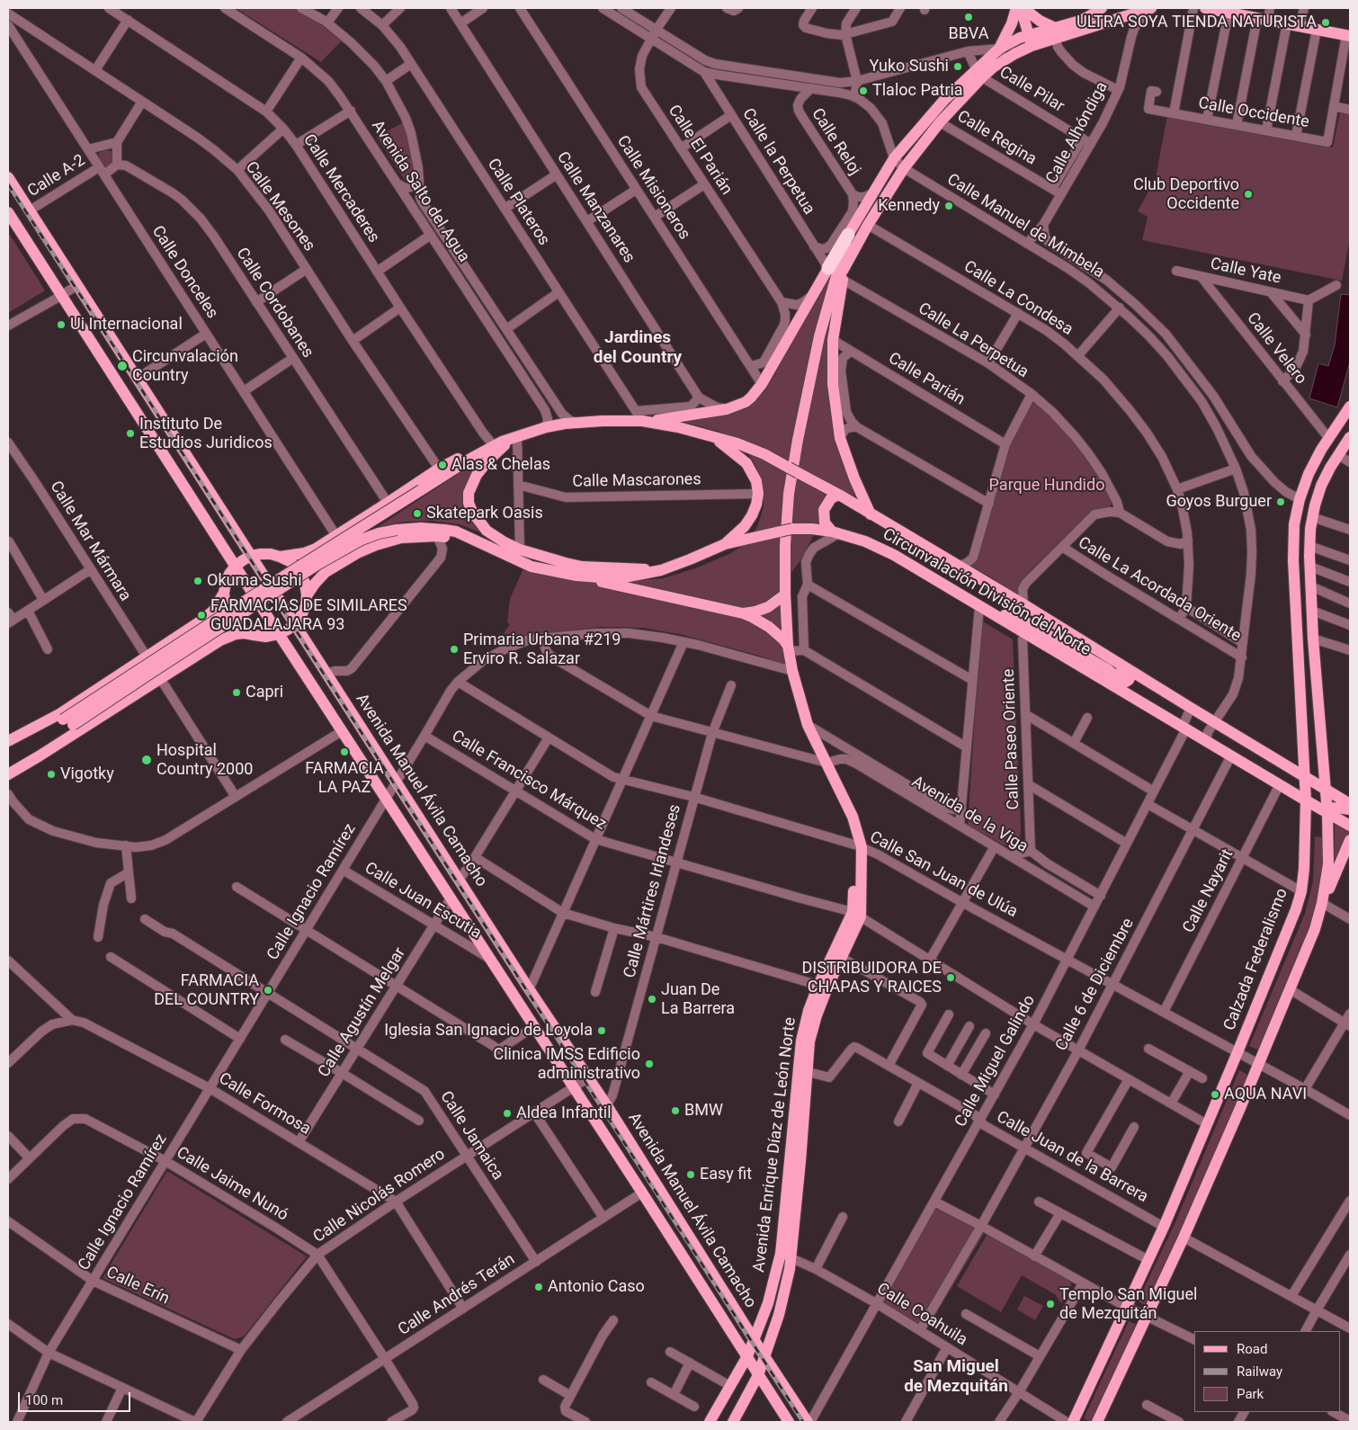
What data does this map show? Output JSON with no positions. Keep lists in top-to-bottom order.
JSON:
{
  "streets": {
    "main road": [
      "Circunvalación División del Norte",
      "Avenida Manuel Ávila Camacho",
      "Calzada Federalismo",
      "Avenida Enrique Díaz de León Norte"
    ],
    "street": [
      "Calle Pilar",
      "Calle Occidente",
      "Calle Alhóndiga",
      "Calle Regina",
      "Calle Reloj",
      "Calle El Parián",
      "Calle la Perpetua",
      "Calle A-2",
      "Calle Misioneros",
      "Calle Mercaderes",
      "Avenida Salto del Agua",
      "Calle Plateros",
      "Calle Mesones",
      "Calle Manzanares",
      "Calle Manuel de Mimbela",
      "Calle Yate",
      "Calle Donceles",
      "Calle La Condesa",
      "Calle Cordobanes",
      "Calle La Perpetua",
      "Calle Velero",
      "Calle Parián",
      "Calle Mascarones",
      "Calle Mar Mármara",
      "Calle La Acordada Oriente",
      "Calle Paseo Oriente",
      "Calle Francisco Márquez",
      "Avenida de la Viga",
      "Calle San Juan de Ulúa",
      "Calle Mártires Irlandeses",
      "Calle Nayarit",
      "Calle Ignacio Ramírez",
      "Calle Juan Escutia",
      "Calle 6 de Diciembre",
      "Calle Agustín Melgar",
      "Calle Miguel Galindo",
      "Calle Formosa",
      "Calle Jamaica",
      "Calle Juan de la Barrera",
      "Calle Jaime Nunó",
      "Calle Nicolás Romero",
      "Calle Erín",
      "Calle Andrés Terán",
      "Calle Coahuila"
    ]
  },
  "crossings": [
    ["Calle Pilar", "Calle Alhóndiga"],
    ["Calle Alhóndiga", "Calle Regina"],
    ["Calle Alhóndiga", "Calle Manuel de Mimbela"],
    ["Calle A-2", "Calle Donceles"],
    ["Calle A-2", "Avenida Manuel Ávila Camacho"],
    ["Calle Mercaderes", "Circunvalación División del Norte"],
    ["Avenida Salto del Agua", "Circunvalación División del Norte"],
    ["Calle Plateros", "Circunvalación División del Norte"],
    ["Calle Manuel de Mimbela", "Calzada Federalismo"],
    ["Calle Yate", "Calle Velero"],
    ["Calle La Condesa", "Calle La Acordada Oriente"],
    ["Calle La Perpetua", "Avenida Enrique Díaz de León Norte"],
    ["Calle Velero", "Calzada Federalismo"],
    ["Circunvalación División del Norte", "Calle Paseo Oriente"],
    ["Circunvalación División del Norte", "Calle Nayarit"],
    ["Circunvalación División del Norte", "Calzada Federalismo"],
    ["Circunvalación División del Norte", "Calle 6 de Diciembre"],
    ["Circunvalación División del Norte", "Calle Miguel Galindo"],
    ["Calle Francisco Márquez", "Calle Mártires Irlandeses"],
    ["Calle Francisco Márquez", "Calle Ignacio Ramírez"],
    ["Calle Francisco Márquez", "Avenida Enrique Díaz de León Norte"],
    ["Avenida Manuel Ávila Camacho", "Calle Mártires Irlandeses"],
    ["Avenida Manuel Ávila Camacho", "Calle Ignacio Ramírez"],
    ["Avenida Manuel Ávila Camacho", "Calle Juan Escutia"],
    ["Avenida Manuel Ávila Camacho", "Calle Agustín Melgar"],
    ["Avenida Manuel Ávila Camacho", "Calle Miguel Galindo"],
    ["Avenida Manuel Ávila Camacho", "Avenida Enrique Díaz de León Norte"],
    ["Avenida Manuel Ávila Camacho", "Calle Nicolás Romero"],
    ["Avenida Manuel Ávila Camacho", "Calle Andrés Terán"],
    ["Avenida de la Viga", "Calle Miguel Galindo"],
    ["Avenida de la Viga", "Avenida Enrique Díaz de León Norte"],
    ["Calle San Juan de Ulúa", "Calle Mártires Irlandeses"],
    ["Calle San Juan de Ulúa", "Calle Nayarit"],
    ["Calle San Juan de Ulúa", "Calle Ignacio Ramírez"],
    ["Calle San Juan de Ulúa", "Calzada Federalismo"],
    ["Calle San Juan de Ulúa", "Calle 6 de Diciembre"],
    ["Calle San Juan de Ulúa", "Calle Miguel Galindo"],
    ["Calle San Juan de Ulúa", "Avenida Enrique Díaz de León Norte"],
    ["Calle Ignacio Ramírez", "Calle Juan Escutia"],
    ["Calle Ignacio Ramírez", "Calle Formosa"],
    ["Calle Ignacio Ramírez", "Calle Jamaica"],
    ["Calle Ignacio Ramírez", "Avenida Enrique Díaz de León Norte"],
    ["Calle Ignacio Ramírez", "Calle Jaime Nunó"],
    ["Calle Ignacio Ramírez", "Calle Erín"],
    ["Calle Juan Escutia", "Calle Agustín Melgar"],
    ["Calzada Federalismo", "Calle Juan de la Barrera"],
    ["Calle 6 de Diciembre", "Calle Juan de la Barrera"],
    ["Calle 6 de Diciembre", "Calle Coahuila"],
    ["Calle Agustín Melgar", "Calle Formosa"],
    ["Calle Agustín Melgar", "Calle Jamaica"],
    ["Calle Miguel Galindo", "Calle Juan de la Barrera"],
    ["Calle Miguel Galindo", "Calle Coahuila"],
    ["Calle Formosa", "Calle Nicolás Romero"],
    ["Calle Formosa", "Calle Andrés Terán"],
    ["Calle Jamaica", "Calle Nicolás Romero"],
    ["Calle Jamaica", "Calle Andrés Terán"],
    ["Avenida Enrique Díaz de León Norte", "Calle Coahuila"],
    ["Calle Jaime Nunó", "Calle Nicolás Romero"],
    ["Calle Jaime Nunó", "Calle Andrés Terán"],
    ["Calle Nicolás Romero", "Calle Erín"]
  ],
  "districts": ["Jardines del Country", "San Miguel de Mezquitán"],
  "parks": ["Parque Hundido"],
  "places": [
    "BBVA",
    "ULTRA SOYA TIENDA NATURISTA",
    "Yuko Sushi",
    "Tlaloc Patria",
    "Club Deportivo Occidente",
    "Kennedy",
    "Ui Internacional",
    "Circunvalación Country",
    "Instituto De Estudios Juridicos",
    "Alas & Chelas",
    "Goyos Burguer",
    "Skatepark Oasis",
    "Okuma Sushi",
    "FARMACIAS DE SIMILARES GUADALAJARA 93",
    "Primaria Urbana #219 Erviro R. Salazar",
    "Capri",
    "FARMACIA LA PAZ",
    "Hospital Country 2000",
    "Vigotky",
    "DISTRIBUIDORA DE CHAPAS Y RAICES",
    "FARMACIA DEL COUNTRY",
    "Juan De La Barrera",
    "Iglesia San Ignacio de Loyola",
    "Clinica IMSS Edificio administrativo",
    "AQUA NAVI",
    "BMW",
    "Aldea Infantil",
    "Easy fit",
    "Antonio Caso",
    "Templo San Miguel de Mezquitán"
  ],
  "legend": ["Road", "Railway", "Park"],
  "scale_bar": "100 m"
}
